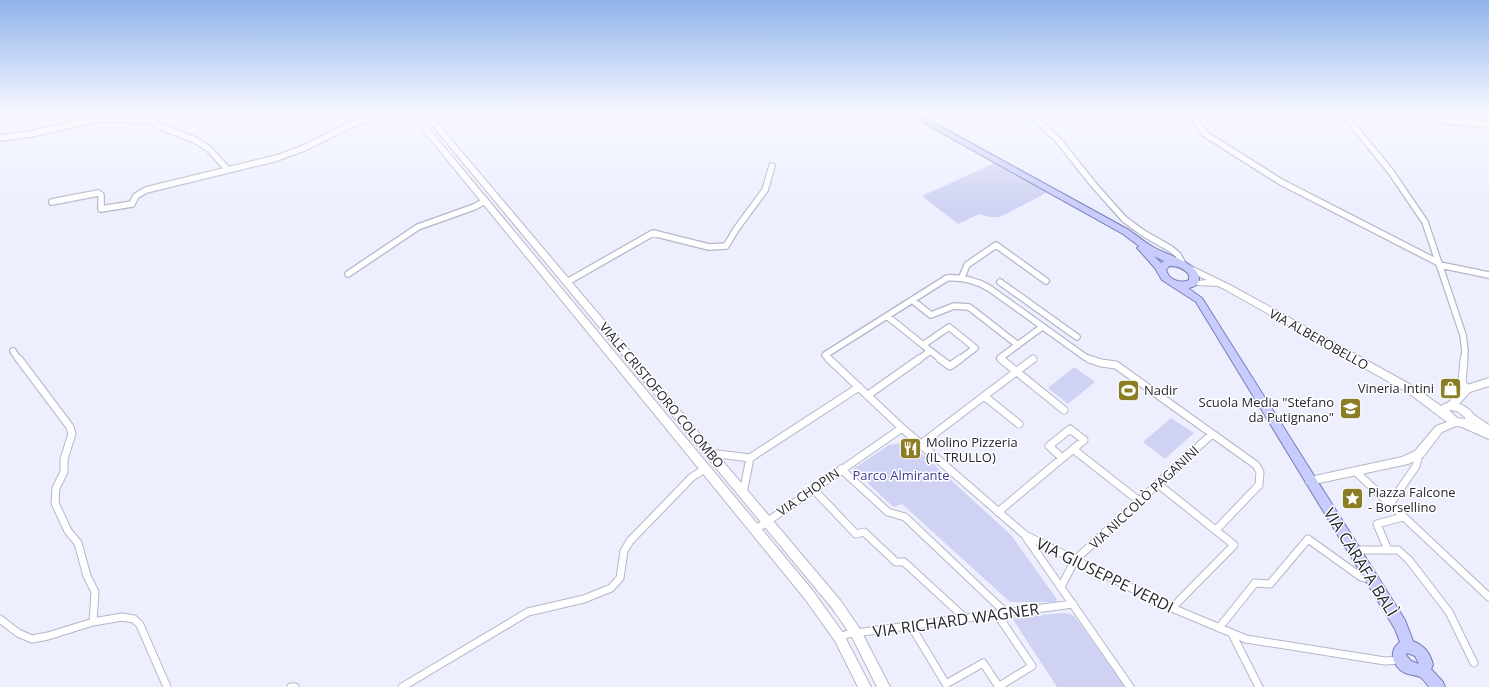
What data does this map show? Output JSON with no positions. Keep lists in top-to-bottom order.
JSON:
{
  "streets": {
    "main road": ["VIA ALBEROBELLO", "VIALE CRISTOFORO COLOMBO", "VIA CARAFA BALÌ"],
    "street": [
      "VIA CHOPIN",
      "VIA NICCOLÒ PAGANINI",
      "VIA GIUSEPPE VERDI",
      "VIA RICHARD WAGNER"
    ]
  },
  "crossings": [
    ["VIALE CRISTOFORO COLOMBO", "VIA CHOPIN"],
    ["VIALE CRISTOFORO COLOMBO", "VIA RICHARD WAGNER"],
    ["VIA CHOPIN", "VIA GIUSEPPE VERDI"],
    ["VIA NICCOLÒ PAGANINI", "VIA GIUSEPPE VERDI"]
  ],
  "parks": ["Parco Almirante"],
  "places": {
    "shop": ["Vineria Intini"],
    "sports": ["Nadir"],
    "school or university": ["Scuola Media \"Stefano da Putignano\""],
    "restaurant": ["Molino Pizzeria (IL TRULLO)"],
    "place": ["Piazza Falcone - Borsellino"]
  }
}
